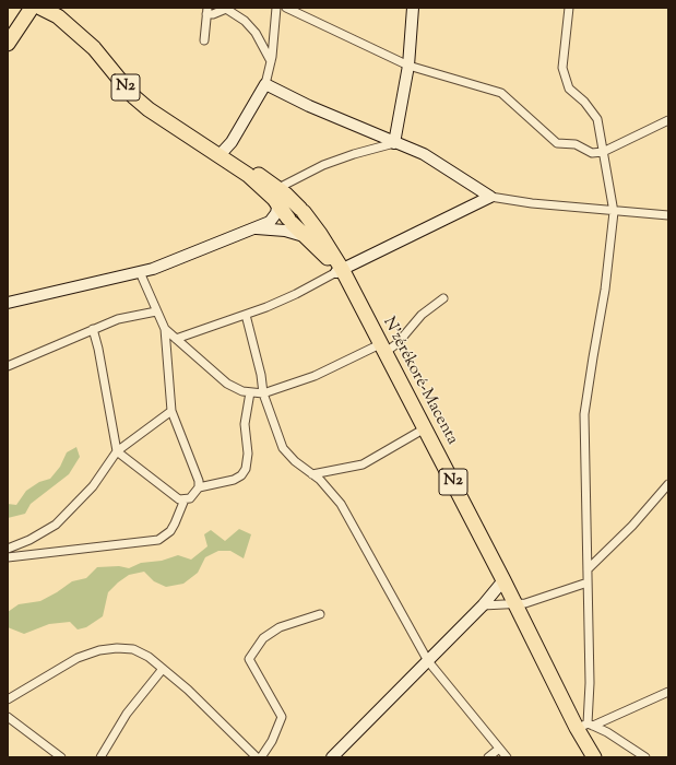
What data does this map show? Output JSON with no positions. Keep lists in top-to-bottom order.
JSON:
{
  "streets": {
    "highway": ["N2"]
  }
}
